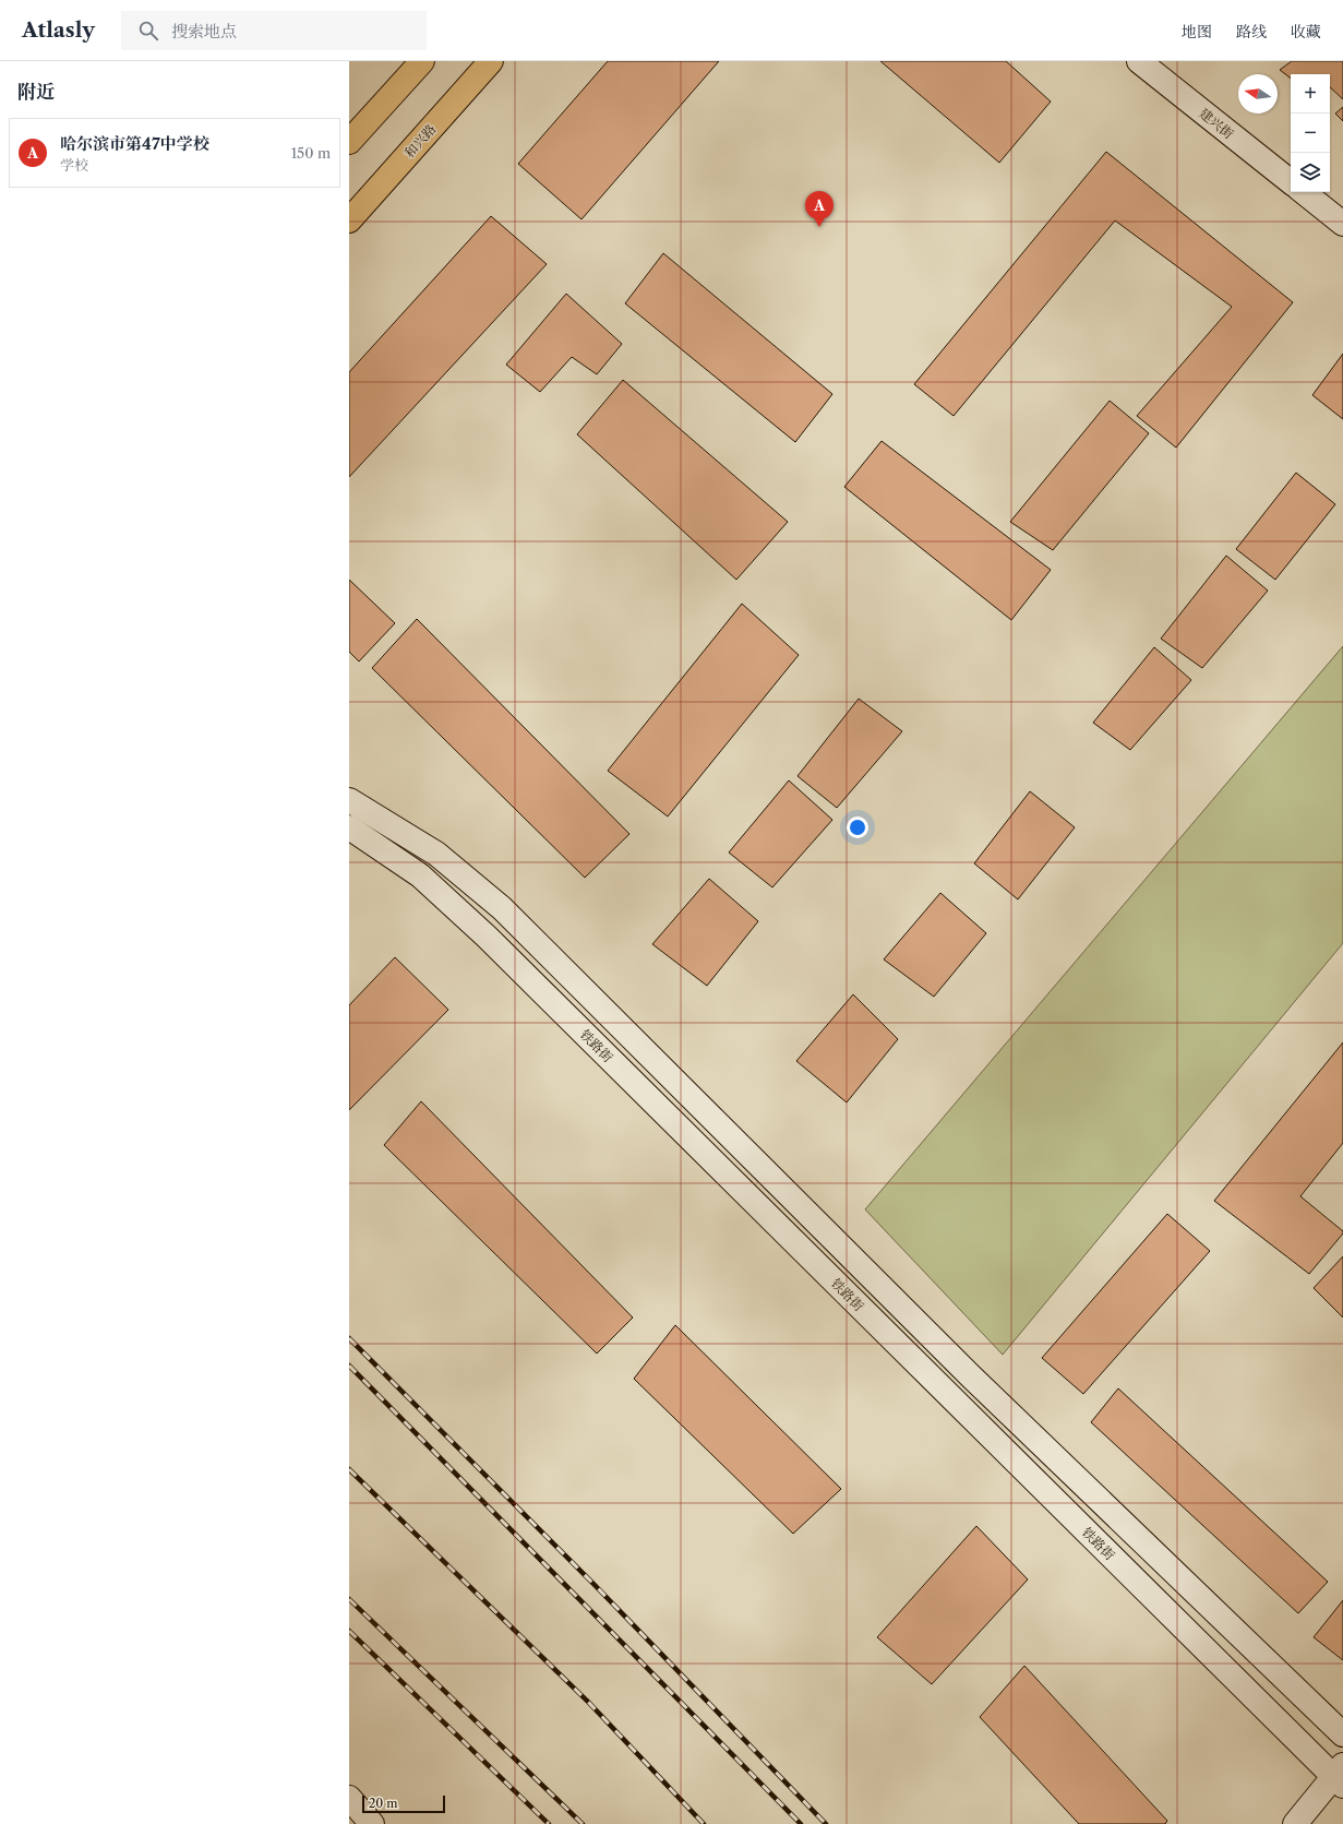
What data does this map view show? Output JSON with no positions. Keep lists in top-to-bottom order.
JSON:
{
  "streets": {
    "highway": ["和兴路"],
    "main road": ["建兴街", "铁路街"]
  },
  "scale_bar": "20 m",
  "north": "left",
  "page": {
    "header": "Atlasly",
    "search": "搜索地点",
    "nav": ["地图", "路线", "收藏"],
    "heading": "附近",
    "map_buttons": ["+", "−"],
    "list": [
      {
        "mark": "A",
        "name": "哈尔滨市第47中学校",
        "note": "学校",
        "value": "150 m"
      }
    ],
    "pins": "A",
    "scale": "20 m"
  }
}
